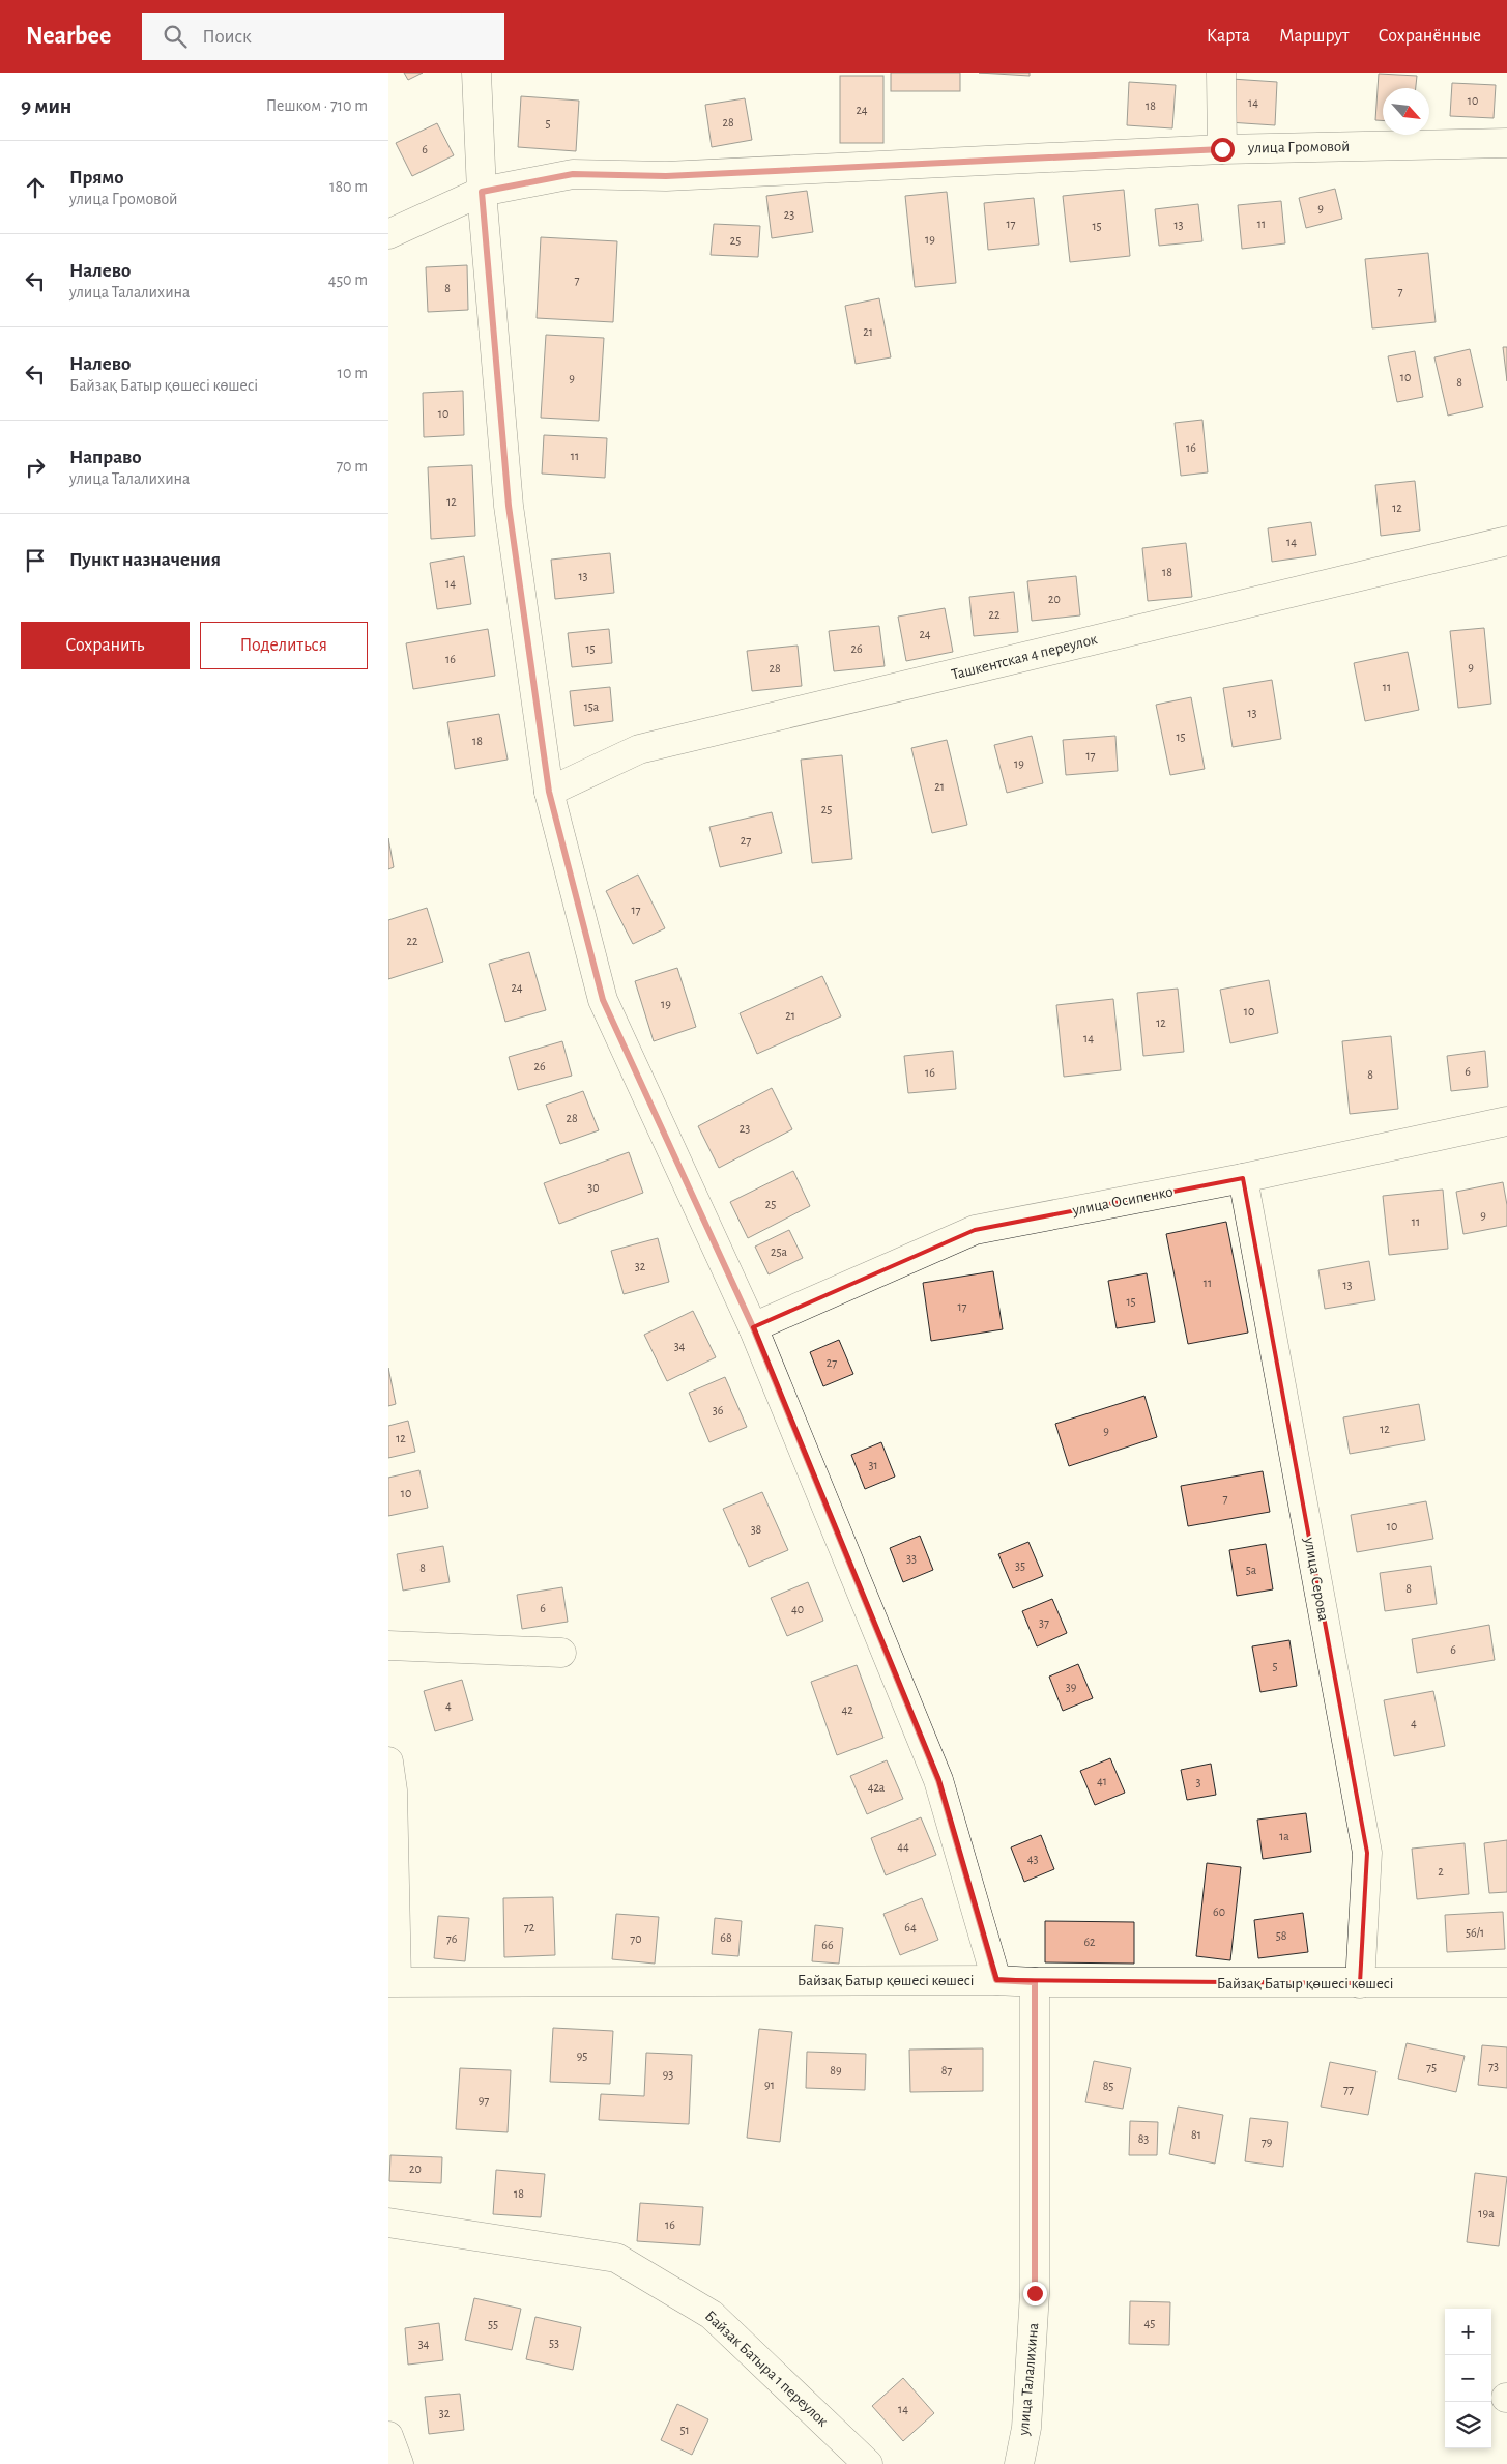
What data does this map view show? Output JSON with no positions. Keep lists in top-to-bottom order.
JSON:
{
  "streets": {
    "street": [
      "улица Громовой",
      "Ташкентская 4 переулок",
      "улица Осипенко",
      "улица Серова",
      "Байзақ Батыр қөшесі көшесі",
      "Байзак Батыра 1 переулок",
      "улица Талалихина"
    ]
  },
  "crossings": [
    ["улица Осипенко", "улица Серова"],
    ["улица Серова", "Байзақ Батыр қөшесі көшесі"],
    ["Байзақ Батыр қөшесі көшесі", "улица Талалихина"]
  ],
  "house_numbers": [
    "10",
    "14",
    "18",
    "24",
    "28",
    "5",
    "6",
    "9",
    "23",
    "17",
    "11",
    "13",
    "15",
    "19",
    "25",
    "7",
    "8",
    "7",
    "21",
    "10",
    "9",
    "8",
    "10",
    "16",
    "11",
    "12",
    "12",
    "14",
    "18",
    "13",
    "14",
    "20",
    "22",
    "24",
    "15",
    "26",
    "16",
    "9",
    "28",
    "11",
    "15а",
    "13",
    "15",
    "18",
    "17",
    "19",
    "21",
    "25",
    "27",
    "17",
    "22",
    "24",
    "19",
    "10",
    "21",
    "12",
    "14",
    "26",
    "6",
    "16",
    "8",
    "28",
    "23",
    "30",
    "25",
    "9",
    "11",
    "25а",
    "32",
    "11",
    "13",
    "15",
    "17",
    "34",
    "27",
    "36",
    "12",
    "9",
    "12",
    "31",
    "10",
    "7",
    "10",
    "38",
    "33",
    "35",
    "8",
    "5а",
    "8",
    "6",
    "40",
    "37",
    "6",
    "5",
    "39",
    "4",
    "42",
    "4",
    "41",
    "3",
    "42а",
    "1а",
    "44",
    "43",
    "2",
    "60",
    "72",
    "64",
    "56/1",
    "58",
    "68",
    "76",
    "70",
    "62",
    "66",
    "95",
    "73",
    "75",
    "89",
    "87",
    "93",
    "91",
    "85",
    "77",
    "97",
    "81",
    "83",
    "79",
    "20",
    "18",
    "19а",
    "16",
    "45",
    "55",
    "53",
    "34",
    "14",
    "32",
    "51"
  ],
  "north": "bottom right",
  "page": {
    "header": "Nearbee",
    "search": "Поиск",
    "nav": ["Карта", "Маршрут", "Сохранённые"],
    "heading": ["9 мин", "Пешком · 710 m"],
    "list": [
      ["Прямо", "улица Громовой", "180 m"],
      ["Налево", "улица Талалихина", "450 m"],
      ["Налево", "Байзақ Батыр қөшесі көшесі", "10 m"],
      ["Направо", "улица Талалихина", "70 m"],
      "Пункт назначения"
    ],
    "buttons": ["Сохранить", "Поделиться"],
    "map_buttons": ["+", "−"]
  }
}
